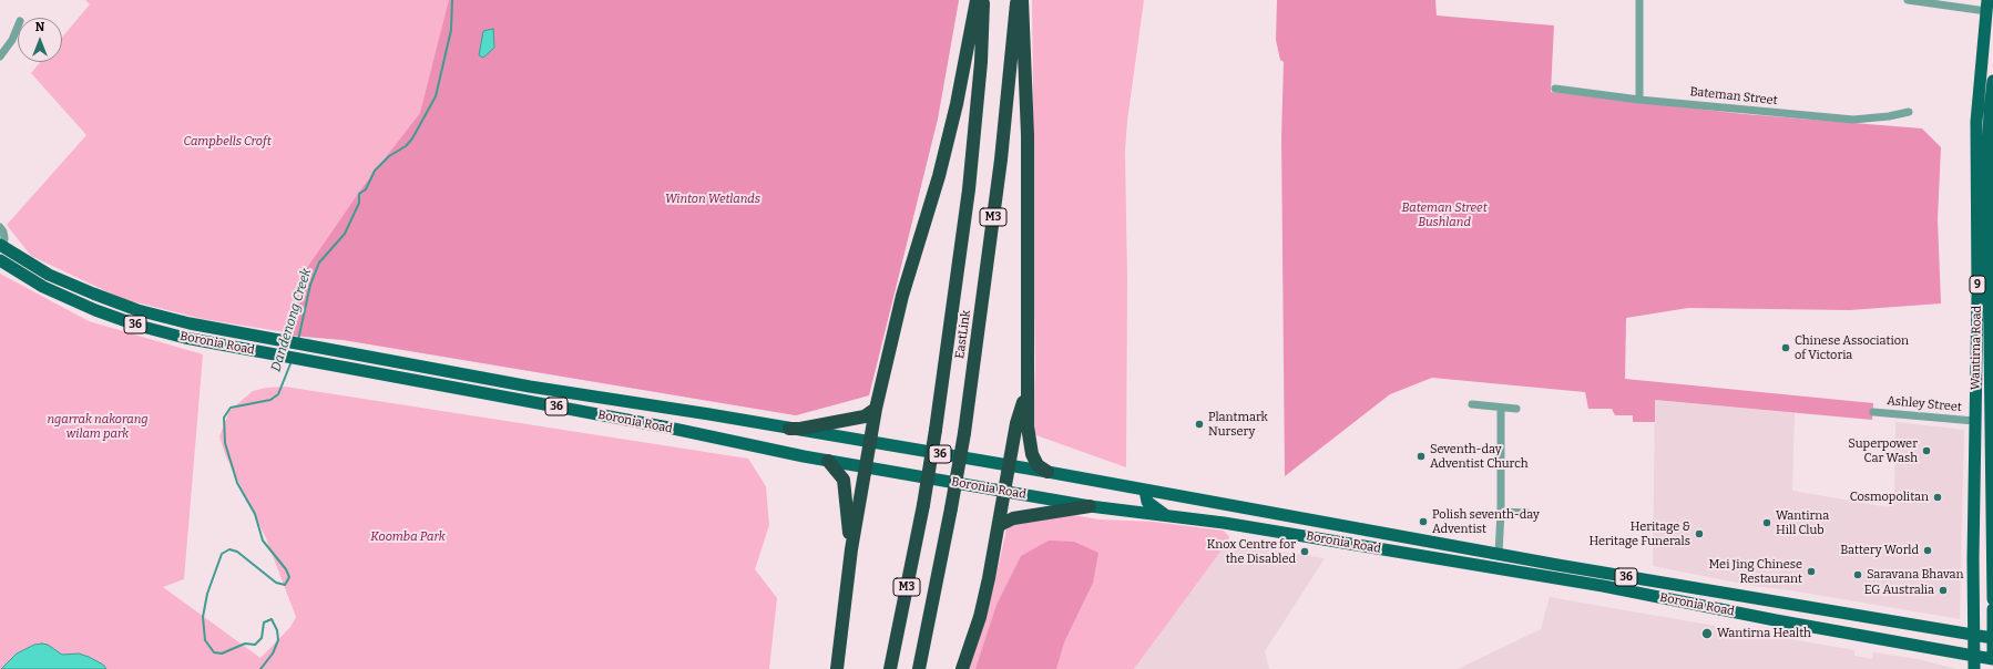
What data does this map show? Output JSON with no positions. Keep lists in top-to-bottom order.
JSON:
{
  "streets": {
    "highway": ["M3", "EastLink"],
    "main road": [
      "9",
      "36",
      "Boronia Road",
      "Wantirna Road"
    ],
    "street": ["Bateman Street", "Ashley Street"]
  },
  "crossings": [
    ["Boronia Road", "Wantirna Road"],
    ["Wantirna Road", "Ashley Street"]
  ],
  "water": ["Dandenong Creek"],
  "parks": [
    "Campbells Croft",
    "Winton Wetlands",
    "Bateman Street Bushland",
    "ngarrak nakorang wilam park",
    "Koomba Park"
  ],
  "places": [
    "Chinese Association of Victoria",
    "Plantmark Nursery",
    "Superpower Car Wash",
    "Seventh-day Adventist Church",
    "Cosmopolitan",
    "Polish seventh-day Adventist",
    "Wantirna Hill Club",
    "Heritage & Heritage Funerals",
    "Battery World",
    "Knox Centre for the Disabled",
    "Mei Jing Chinese Restaurant",
    "Saravana Bhavan",
    "EG Australia",
    "Wantirna Health"
  ],
  "north": "top"
}
